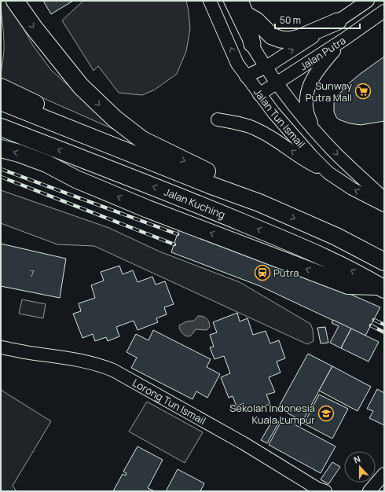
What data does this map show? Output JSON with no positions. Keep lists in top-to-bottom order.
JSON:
{
  "streets": {
    "highway": ["Jalan Kuching"],
    "street": ["Jalan Putra", "Jalan Tun Ismail", "Lorong Tun Ismail"]
  },
  "crossings": [
    ["Jalan Putra", "Jalan Tun Ismail"]
  ],
  "places": {
    "supermarket": ["Sunway Putra Mall"],
    "station": ["Putra"],
    "school or university": ["Sekolah Indonesia Kuala Lumpur"]
  },
  "house_numbers": ["7"],
  "scale_bar": "50 m",
  "north": "top"
}
